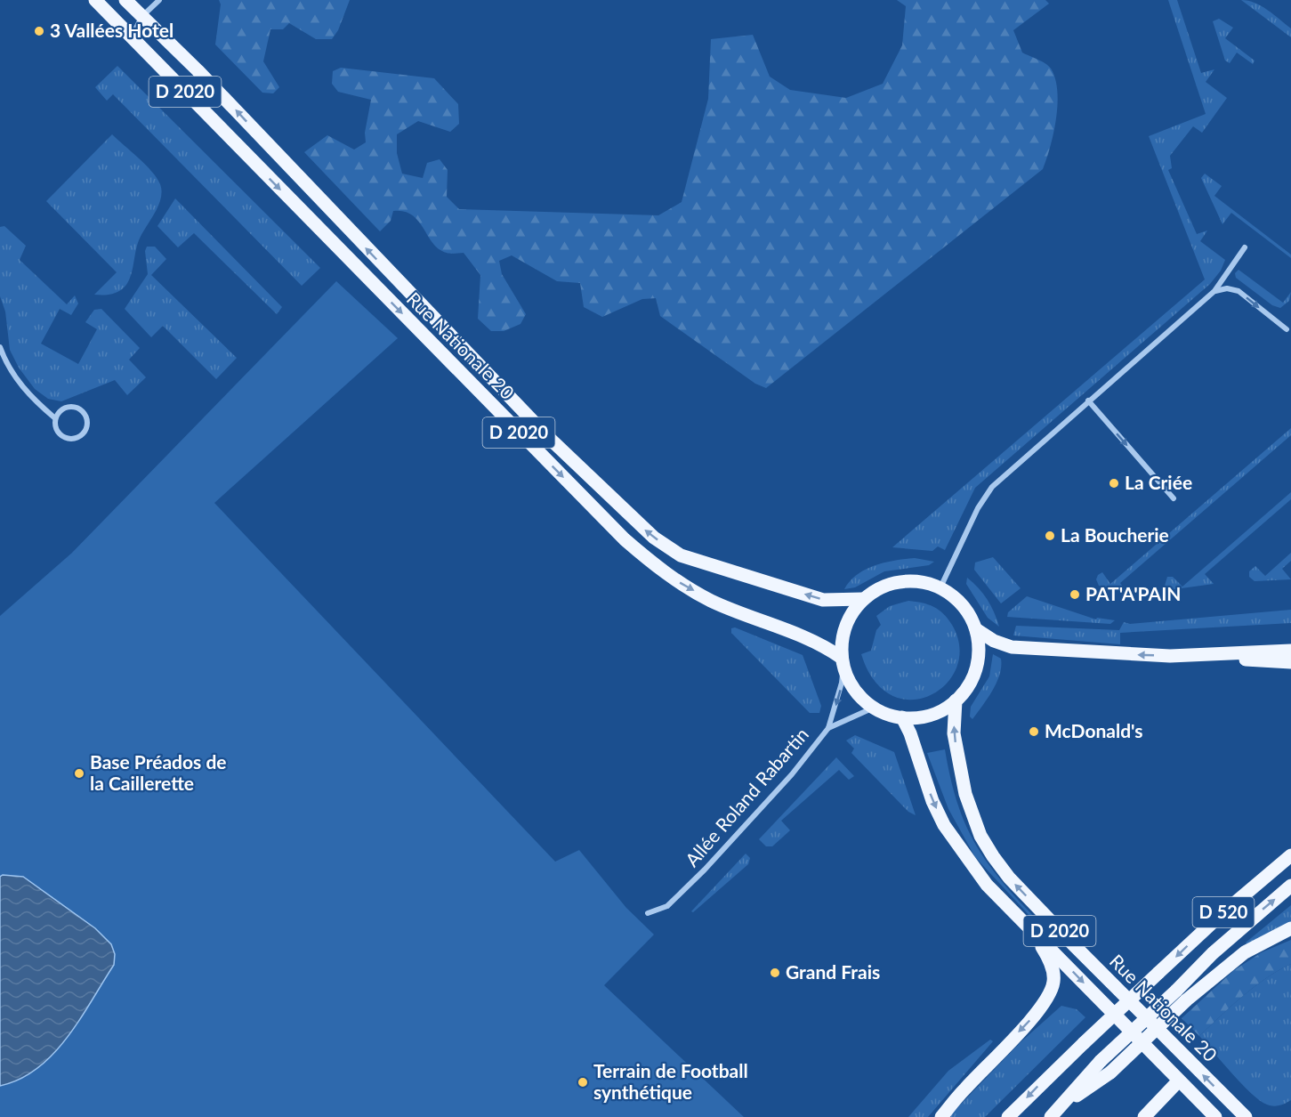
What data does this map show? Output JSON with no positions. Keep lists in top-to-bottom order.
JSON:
{
  "streets": {
    "main road": ["D 2020", "Rue Nationale 20", "D 520"],
    "street": ["Allée Roland Rabartin"]
  },
  "crossings": [
    ["Rue Nationale 20", "Allée Roland Rabartin"]
  ],
  "places": [
    "3 Vallées Hotel",
    "La Criée",
    "La Boucherie",
    "PAT'A'PAIN",
    "McDonald's",
    "Base Préados de la Caillerette",
    "Grand Frais",
    "Terrain de Football synthétique"
  ]
}
